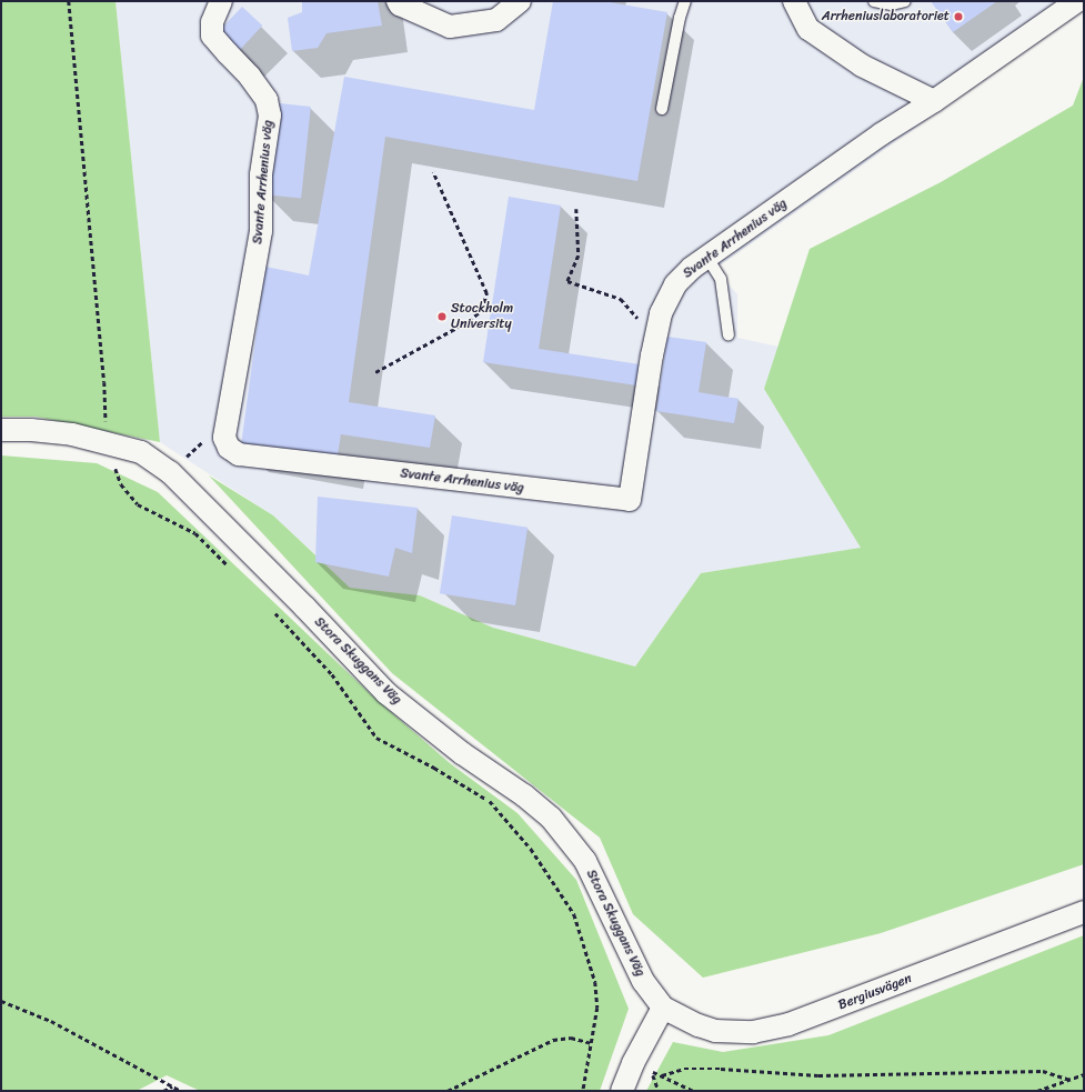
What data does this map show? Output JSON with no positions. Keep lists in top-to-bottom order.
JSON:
{
  "streets": {
    "street": ["Svante Arrhenius väg", "Stora Skuggans Väg", "Bergiusvägen"]
  },
  "crossings": [
    ["Stora Skuggans Väg", "Bergiusvägen"]
  ],
  "places": ["Arrheniuslaboratoriet", "Stockholm University"]
}
